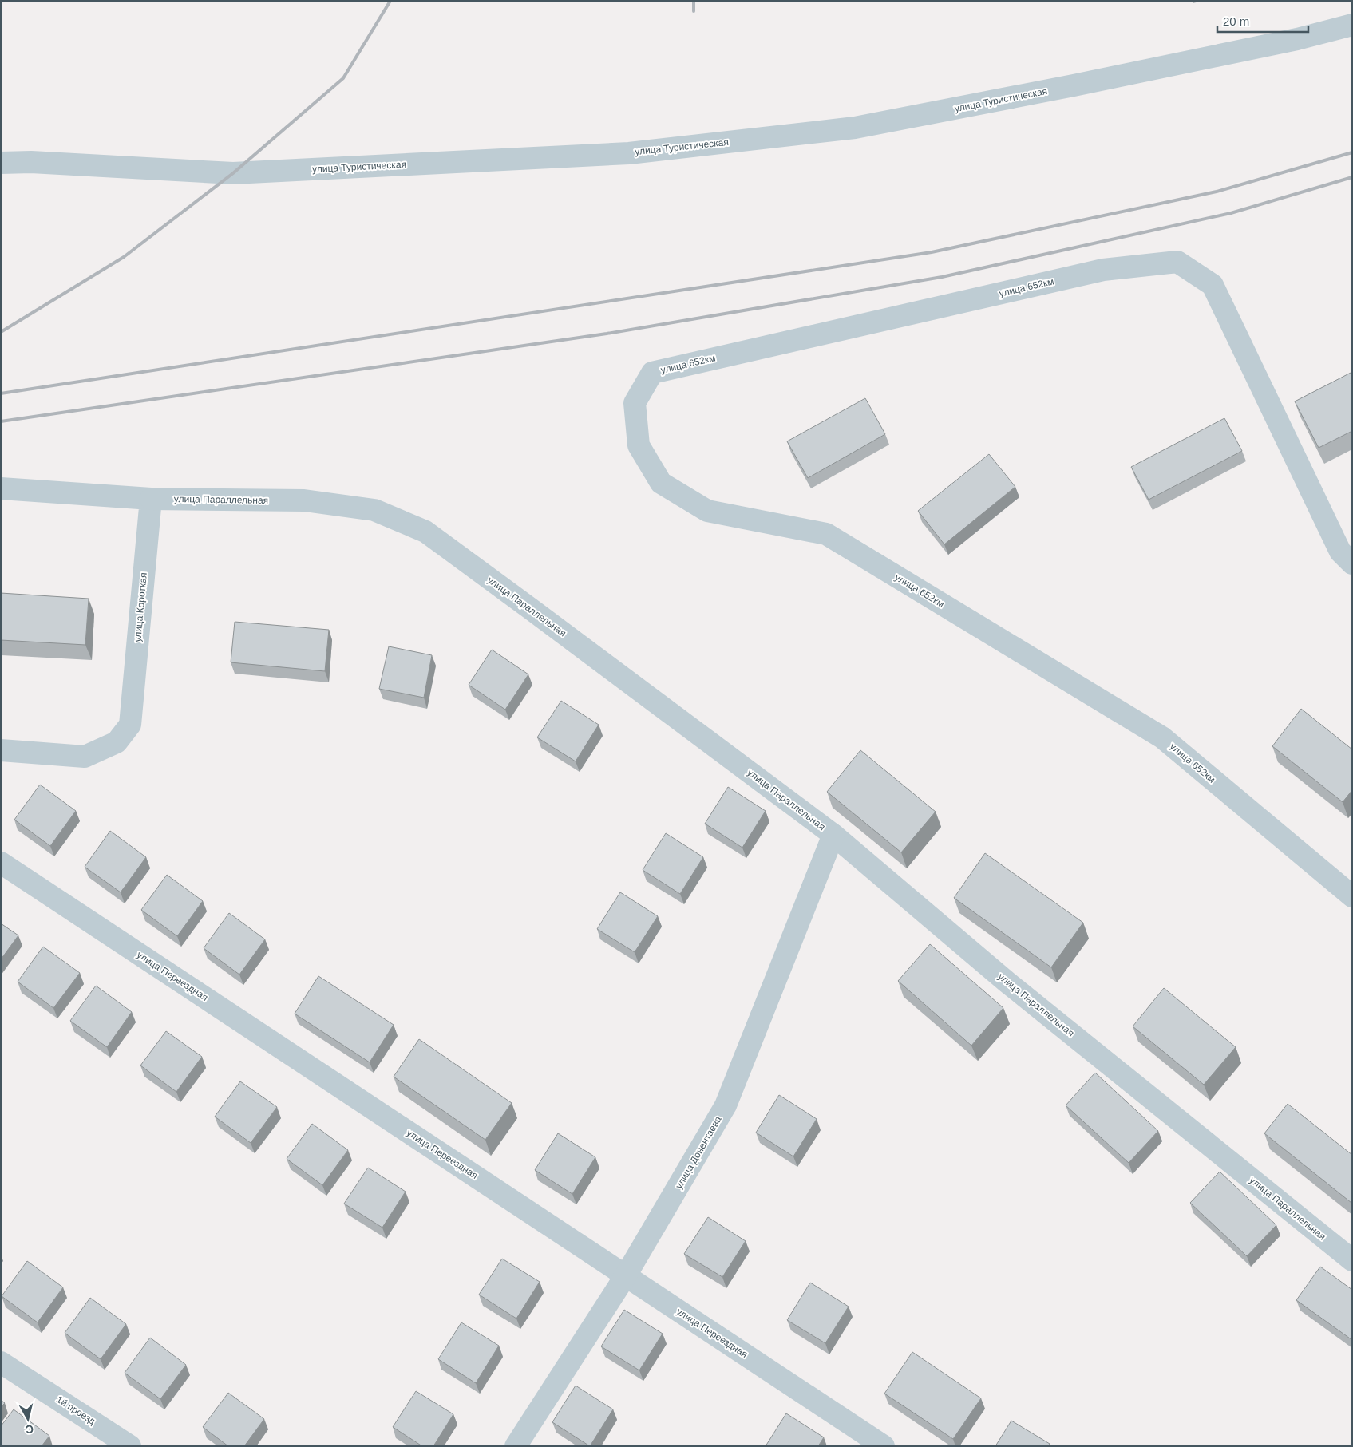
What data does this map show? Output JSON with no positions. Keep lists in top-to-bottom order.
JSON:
{
  "streets": {
    "street": [
      "улица Туристическая",
      "улица 652км",
      "улица Параллельная",
      "улица Короткая",
      "улица Переездная",
      "улица Донентаева",
      "1й проезд"
    ]
  },
  "crossings": [
    ["улица Параллельная", "улица Короткая"],
    ["улица Параллельная", "улица Донентаева"],
    ["улица Переездная", "улица Донентаева"]
  ],
  "scale_bar": "20 m",
  "north": "bottom"
}
